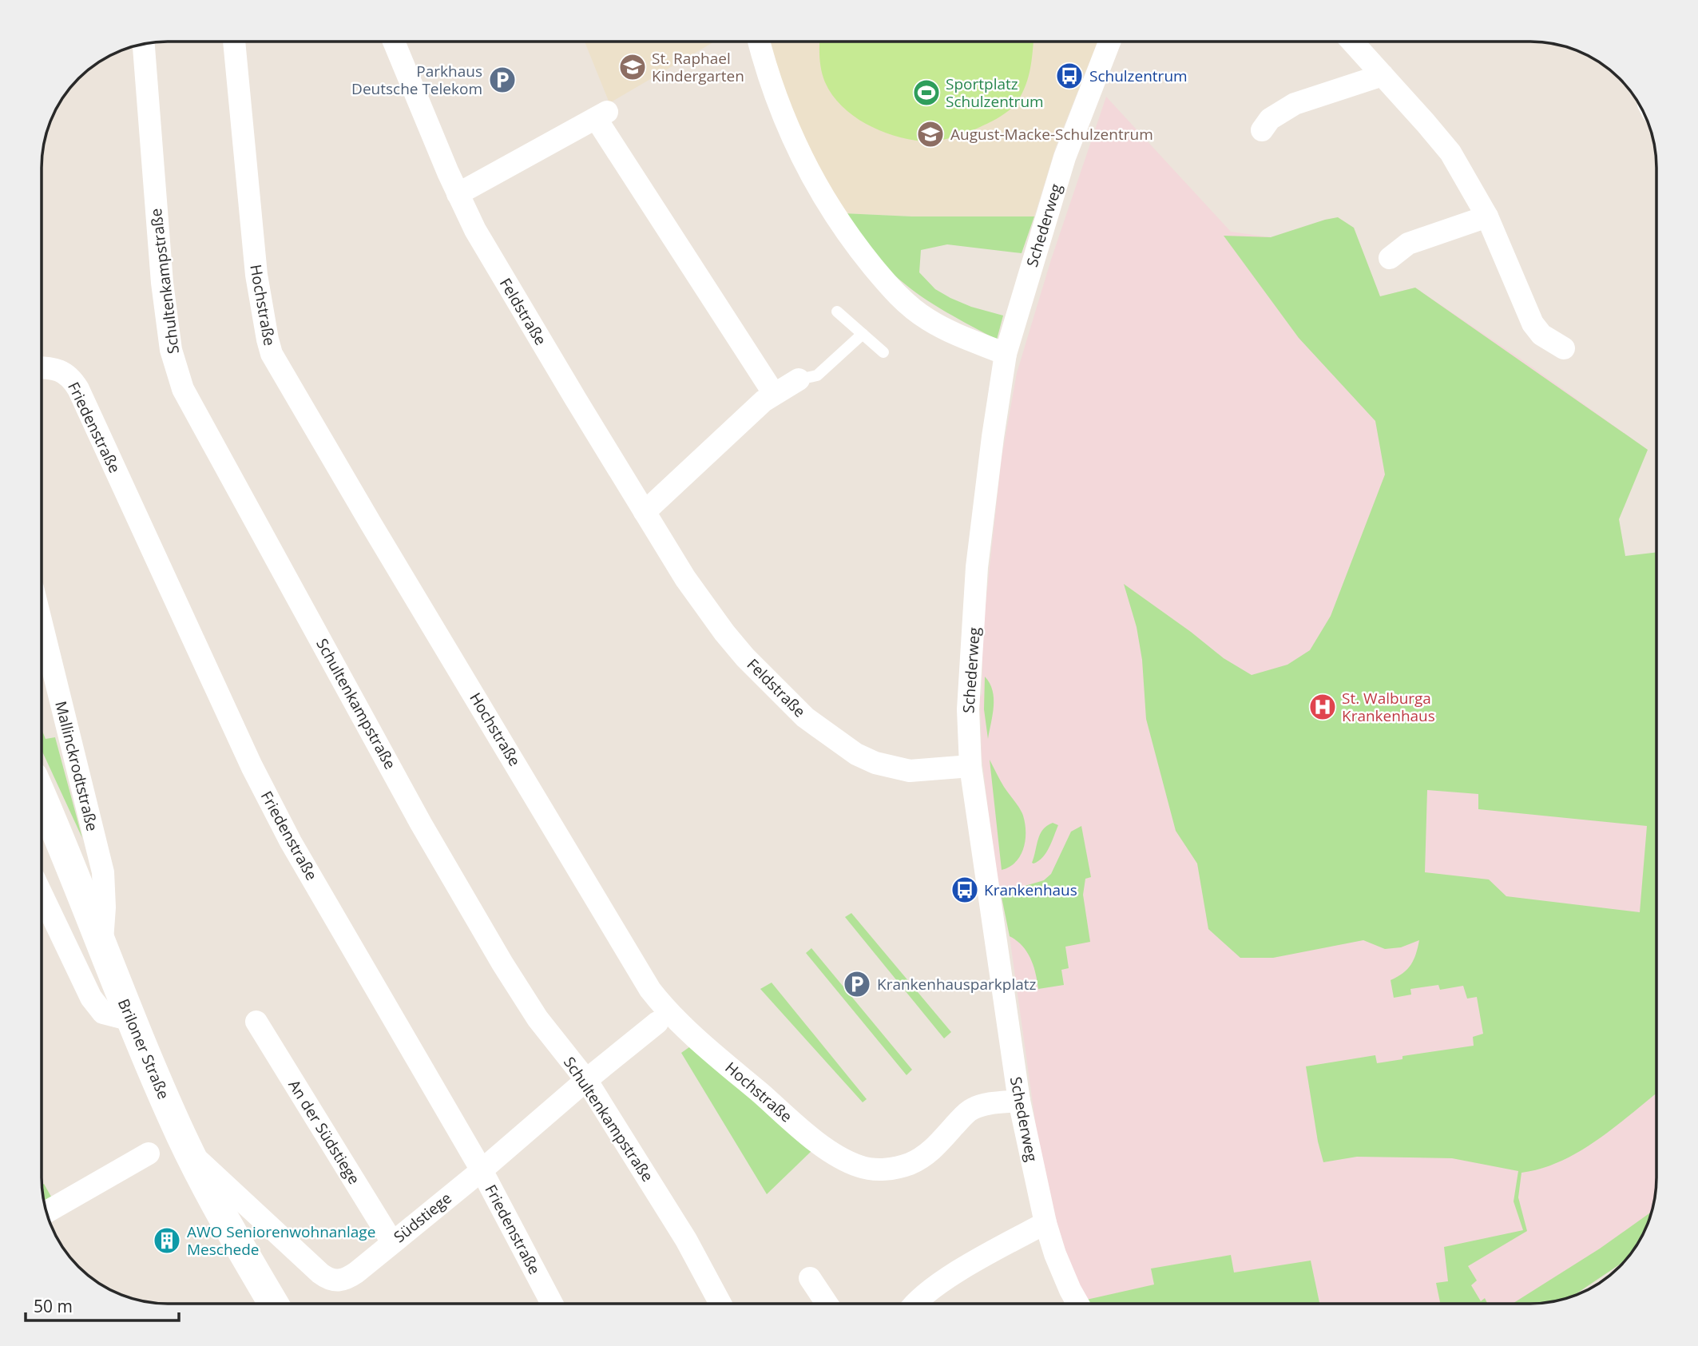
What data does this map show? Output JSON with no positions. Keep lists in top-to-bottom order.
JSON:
{
  "streets": {
    "main road": ["Briloner Straße"],
    "street": [
      "Schederweg",
      "Schultenkampstraße",
      "Hochstraße",
      "Feldstraße",
      "Friedenstraße",
      "Mallinckrodtstraße",
      "An der Südstiege",
      "Südstiege"
    ]
  },
  "crossings": [
    ["Schederweg", "Hochstraße"],
    ["Schederweg", "Feldstraße"],
    ["Schultenkampstraße", "Südstiege"],
    ["Friedenstraße", "Südstiege"],
    ["Mallinckrodtstraße", "Briloner Straße"],
    ["Briloner Straße", "Südstiege"],
    ["An der Südstiege", "Südstiege"]
  ],
  "places": {
    "school or university": ["St. Raphael Kindergarten", "August-Macke-Schulzentrum"],
    "bus stop": ["Schulzentrum", "Krankenhaus"],
    "parking": ["Parkhaus Deutsche Telekom", "Krankenhausparkplatz"],
    "sports": ["Sportplatz Schulzentrum"],
    "hospital": ["St. Walburga Krankenhaus"],
    "building": ["AWO Seniorenwohnanlage Meschede"]
  },
  "scale_bar": "50 m"
}
